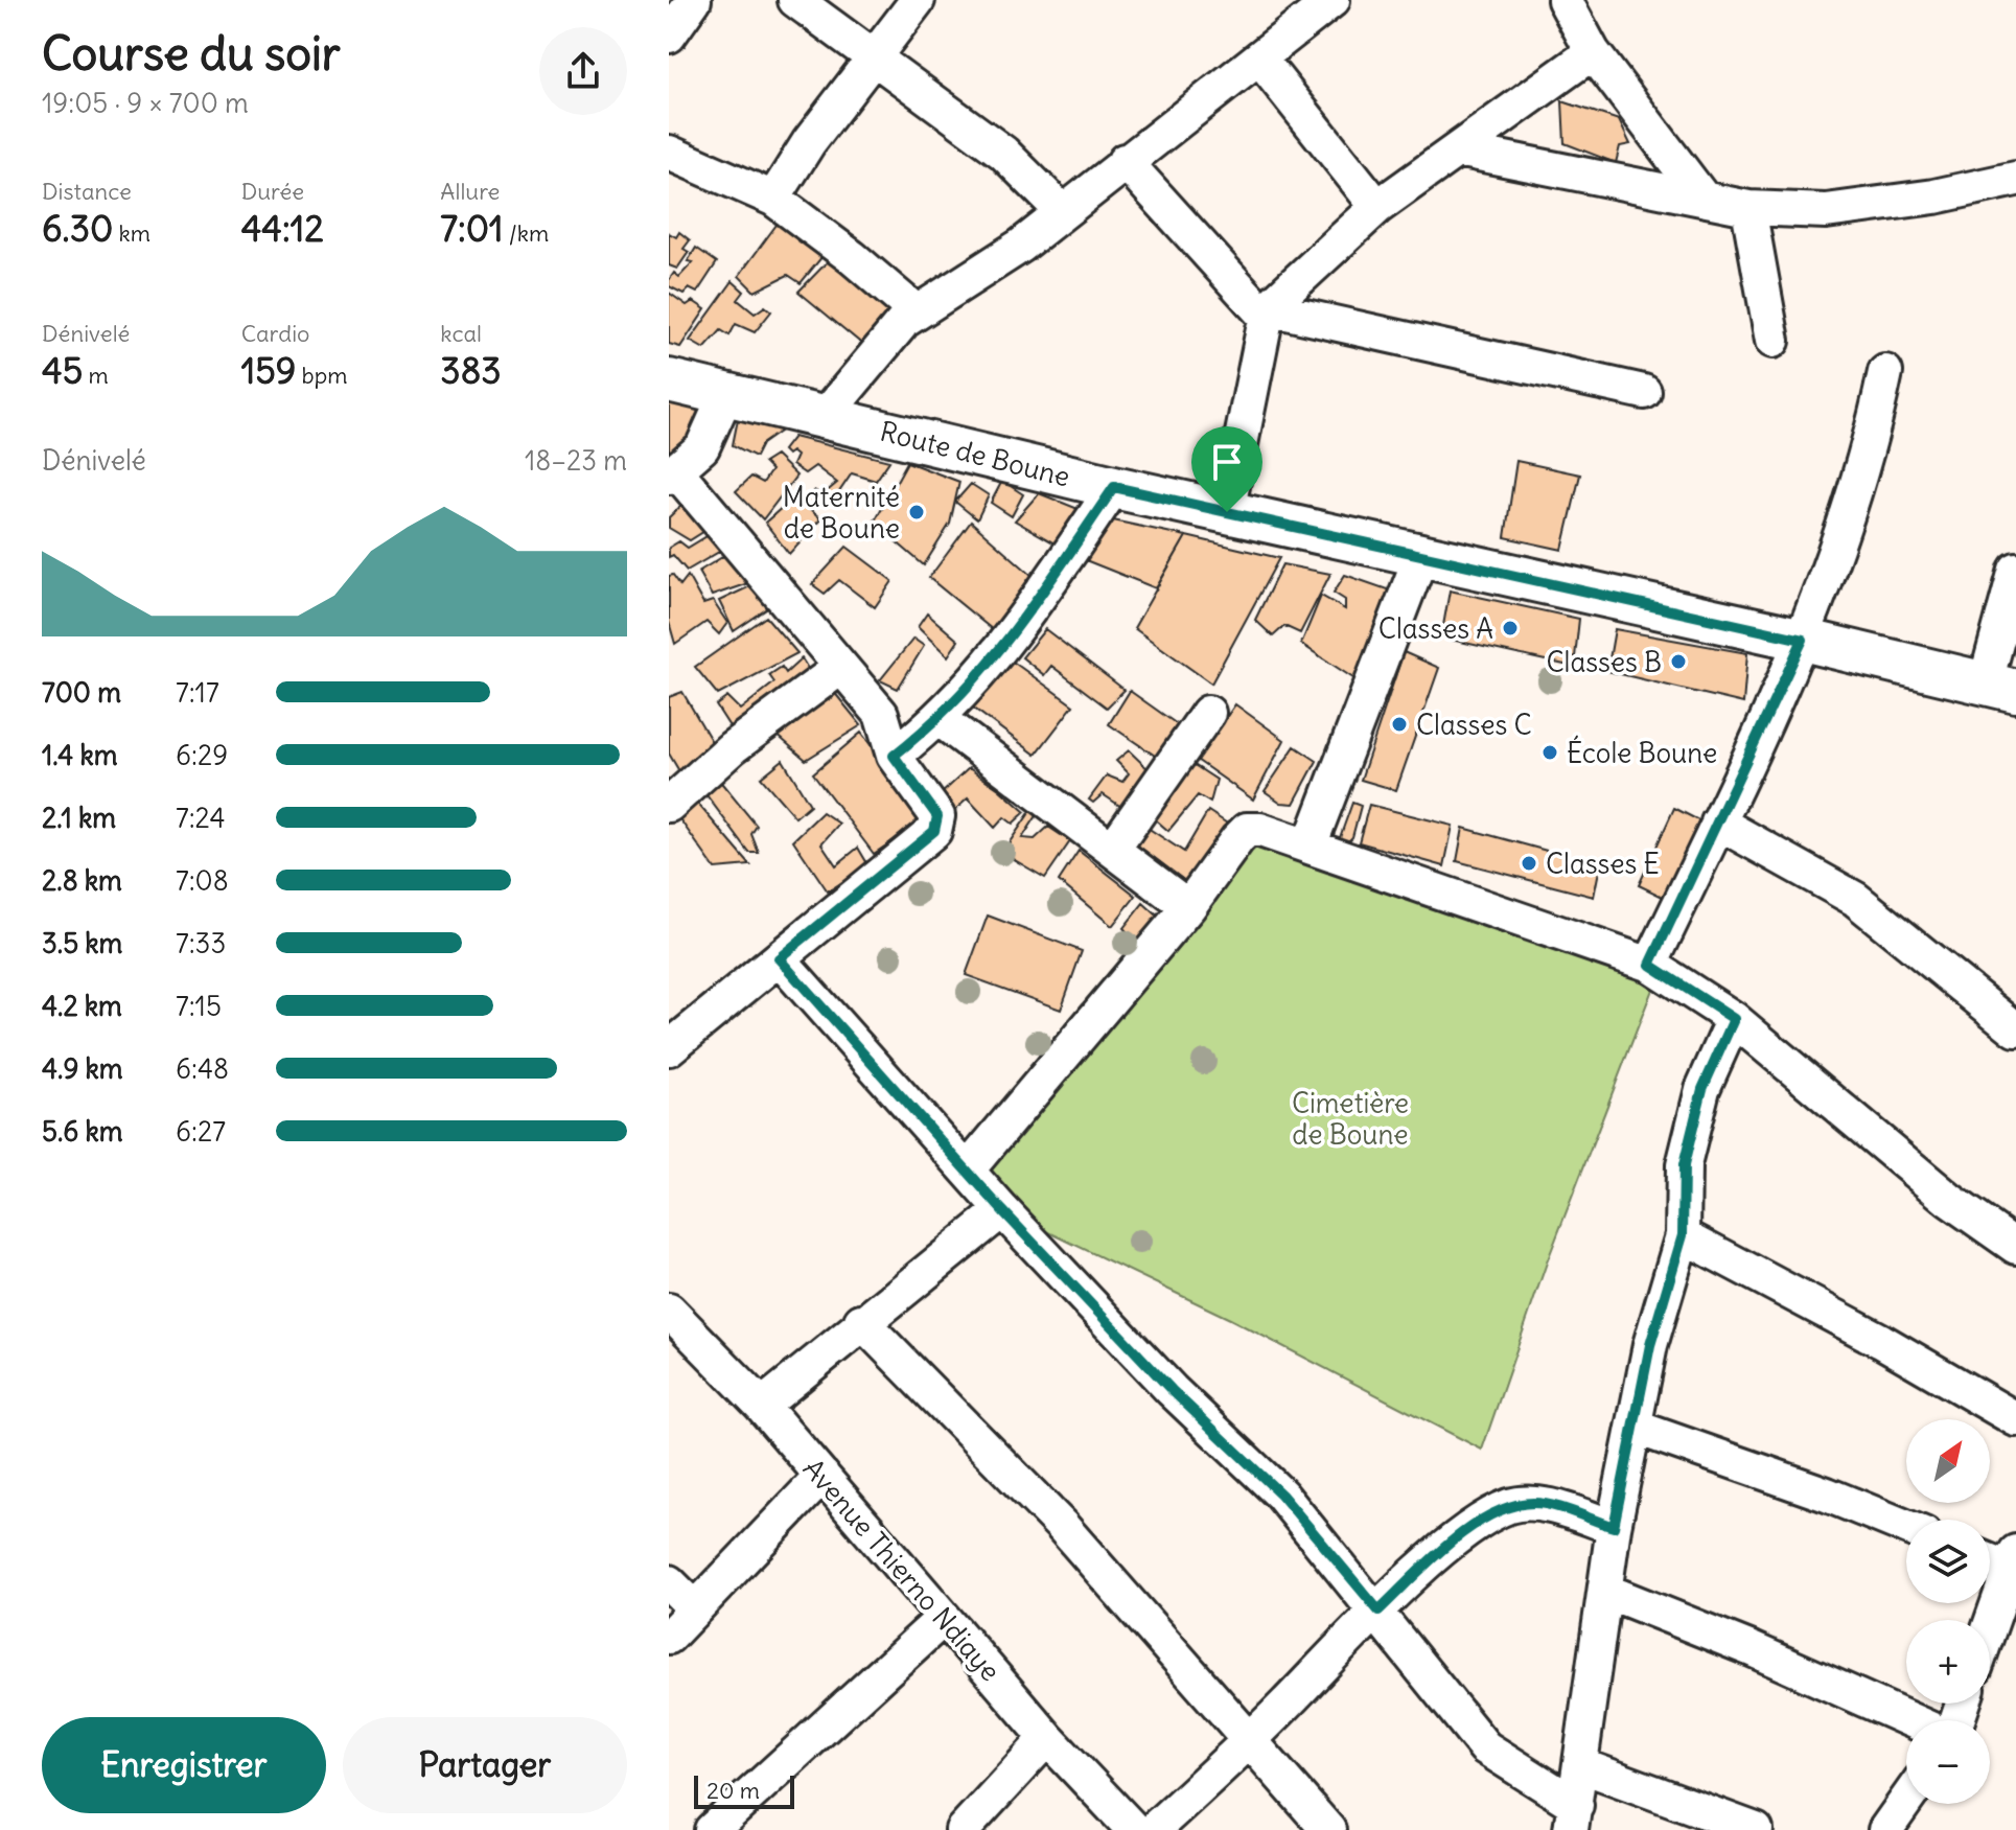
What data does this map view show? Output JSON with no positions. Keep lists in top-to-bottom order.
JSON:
{
  "streets": {
    "street": ["Route de Boune", "Avenue Thierno Ndiaye"]
  },
  "parks": ["Cimetière de Boune"],
  "places": [
    "Maternité de Boune",
    "Classes A",
    "Classes B",
    "Classes C",
    "École Boune",
    "Classes E"
  ],
  "scale_bar": "20 m",
  "north": "top right",
  "page": {
    "heading": ["Course du soir", "19:05 · 9 × 700 m"],
    "stats": [
      ["Distance", "6.30 km"],
      ["Durée", "44:12"],
      ["Allure", "7:01 /km"],
      ["Dénivelé", "45 m"],
      ["Cardio", "159 bpm"],
      ["kcal", "383"]
    ],
    "chart": ["Dénivelé", "18–23 m"],
    "list": [
      {
        "name": "700 m",
        "note": "7:17"
      },
      {
        "name": "1.4 km",
        "note": "6:29"
      },
      {
        "name": "2.1 km",
        "note": "7:24"
      },
      {
        "name": "2.8 km",
        "note": "7:08"
      },
      {
        "name": "3.5 km",
        "note": "7:33"
      },
      {
        "name": "4.2 km",
        "note": "7:15"
      },
      {
        "name": "4.9 km",
        "note": "6:48"
      },
      {
        "name": "5.6 km",
        "note": "6:27"
      }
    ],
    "map_buttons": ["+", "−"],
    "buttons": ["Enregistrer", "Partager"],
    "scale": "20 m"
  }
}
